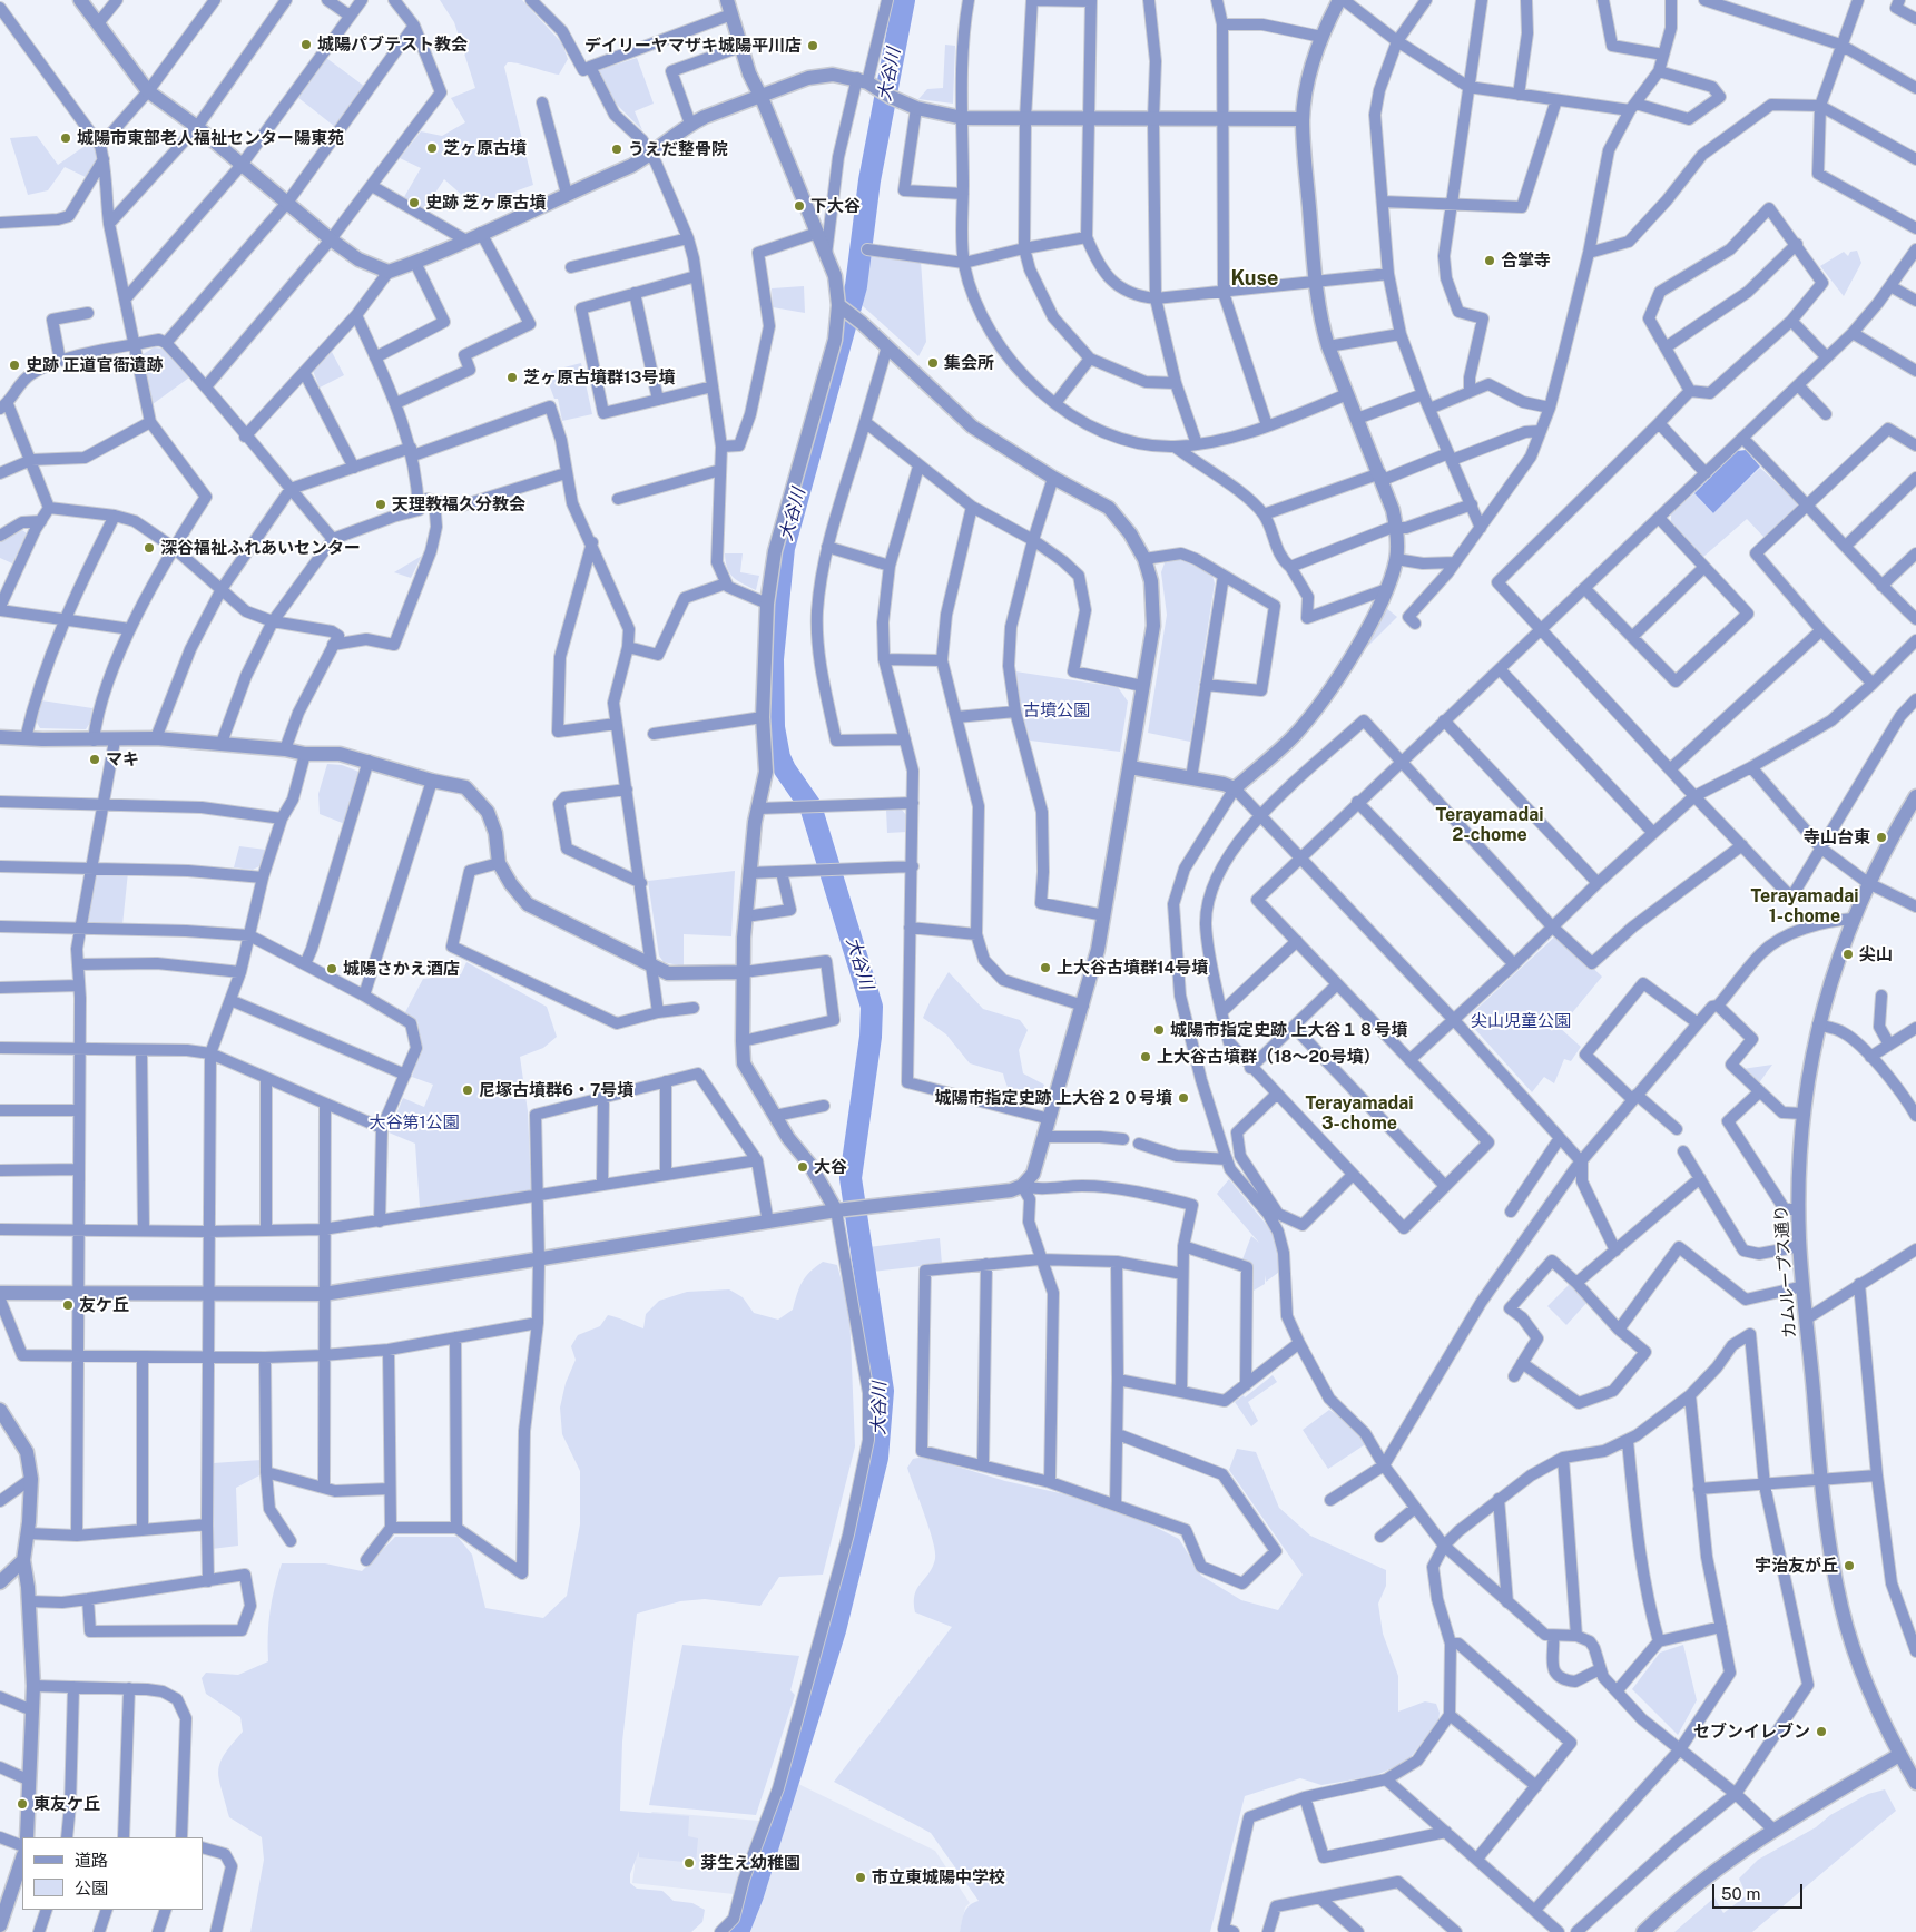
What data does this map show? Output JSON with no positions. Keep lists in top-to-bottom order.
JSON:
{
  "streets": {
    "street": ["カムループス通り"]
  },
  "districts": [
    "Kuse",
    "Terayamadai 2-chome",
    "Terayamadai 1-chome",
    "Terayamadai 3-chome"
  ],
  "water": ["大谷川"],
  "parks": ["古墳公園", "尖山児童公園", "大谷第1公園"],
  "places": [
    "城陽パブテスト教会",
    "デイリーヤマザキ城陽平川店",
    "城陽市東部老人福祉センター陽東苑",
    "芝ヶ原古墳",
    "うえだ整骨院",
    "史跡 芝ヶ原古墳",
    "下大谷",
    "合掌寺",
    "集会所",
    "史跡 正道官衙遺跡",
    "芝ヶ原古墳群13号墳",
    "天理教福久分教会",
    "深谷福祉ふれあいセンター",
    "マキ",
    "寺山台東",
    "尖山",
    "上大谷古墳群14号墳",
    "城陽さかえ酒店",
    "城陽市指定史跡 上大谷１８号墳",
    "上大谷古墳群（18～20号墳）",
    "尼塚古墳群6・7号墳",
    "城陽市指定史跡 上大谷２０号墳",
    "大谷",
    "友ケ丘",
    "宇治友が丘",
    "セブンイレブン",
    "東友ケ丘",
    "芽生え幼稚園",
    "市立東城陽中学校"
  ],
  "legend": ["道路", "公園"],
  "scale_bar": "50 m"
}
